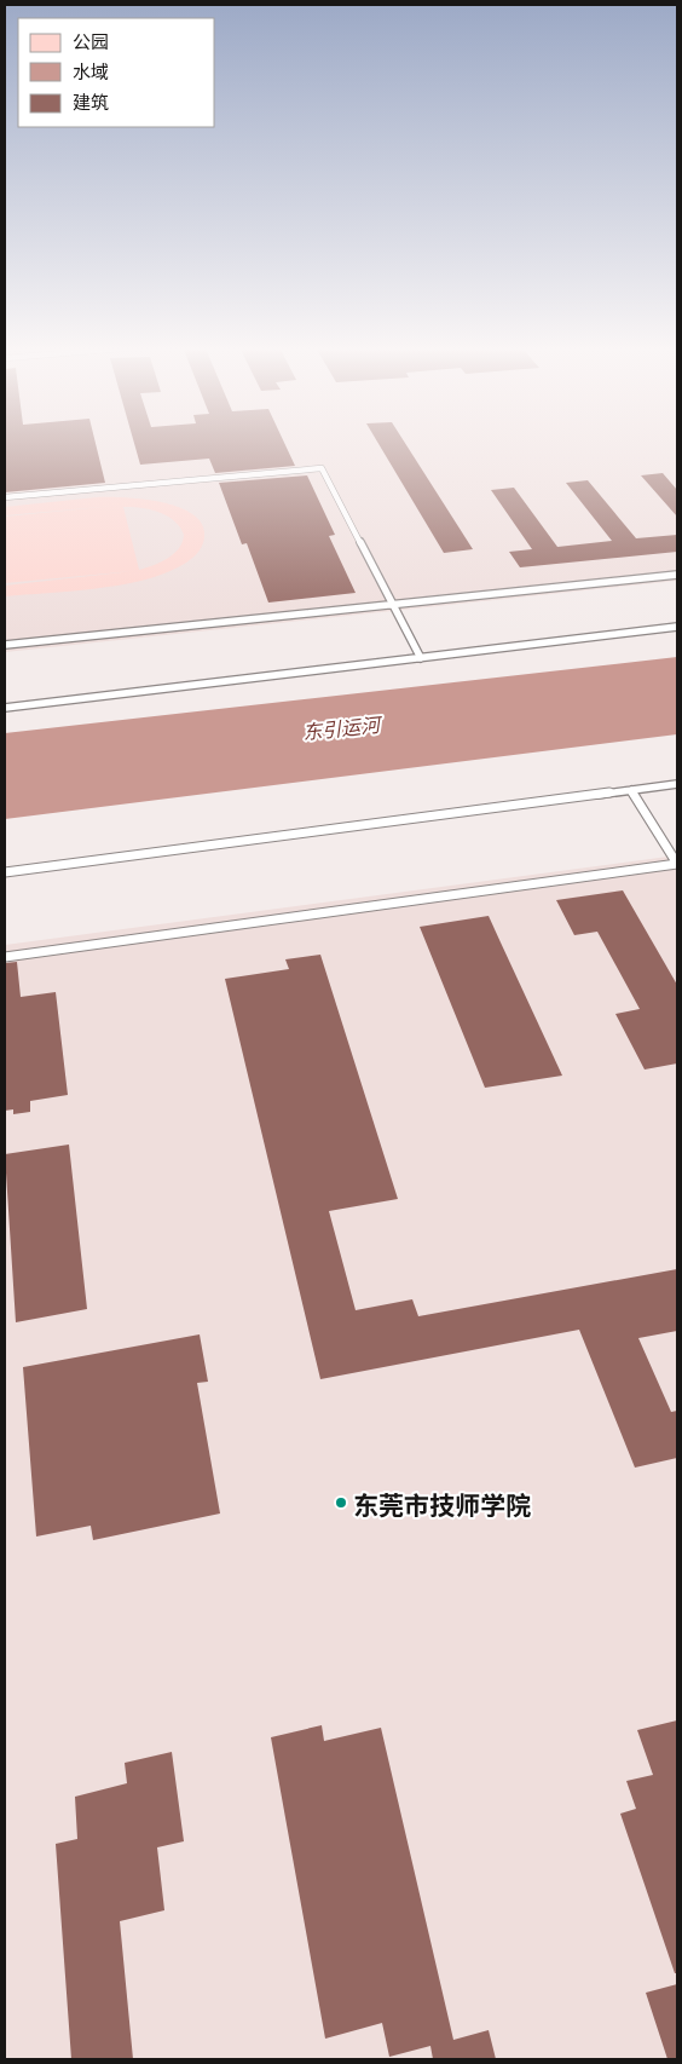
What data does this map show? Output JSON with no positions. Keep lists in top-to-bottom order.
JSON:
{
  "water": ["东引运河"],
  "places": ["东莞市技师学院"],
  "legend": ["公园", "水域", "建筑"]
}
